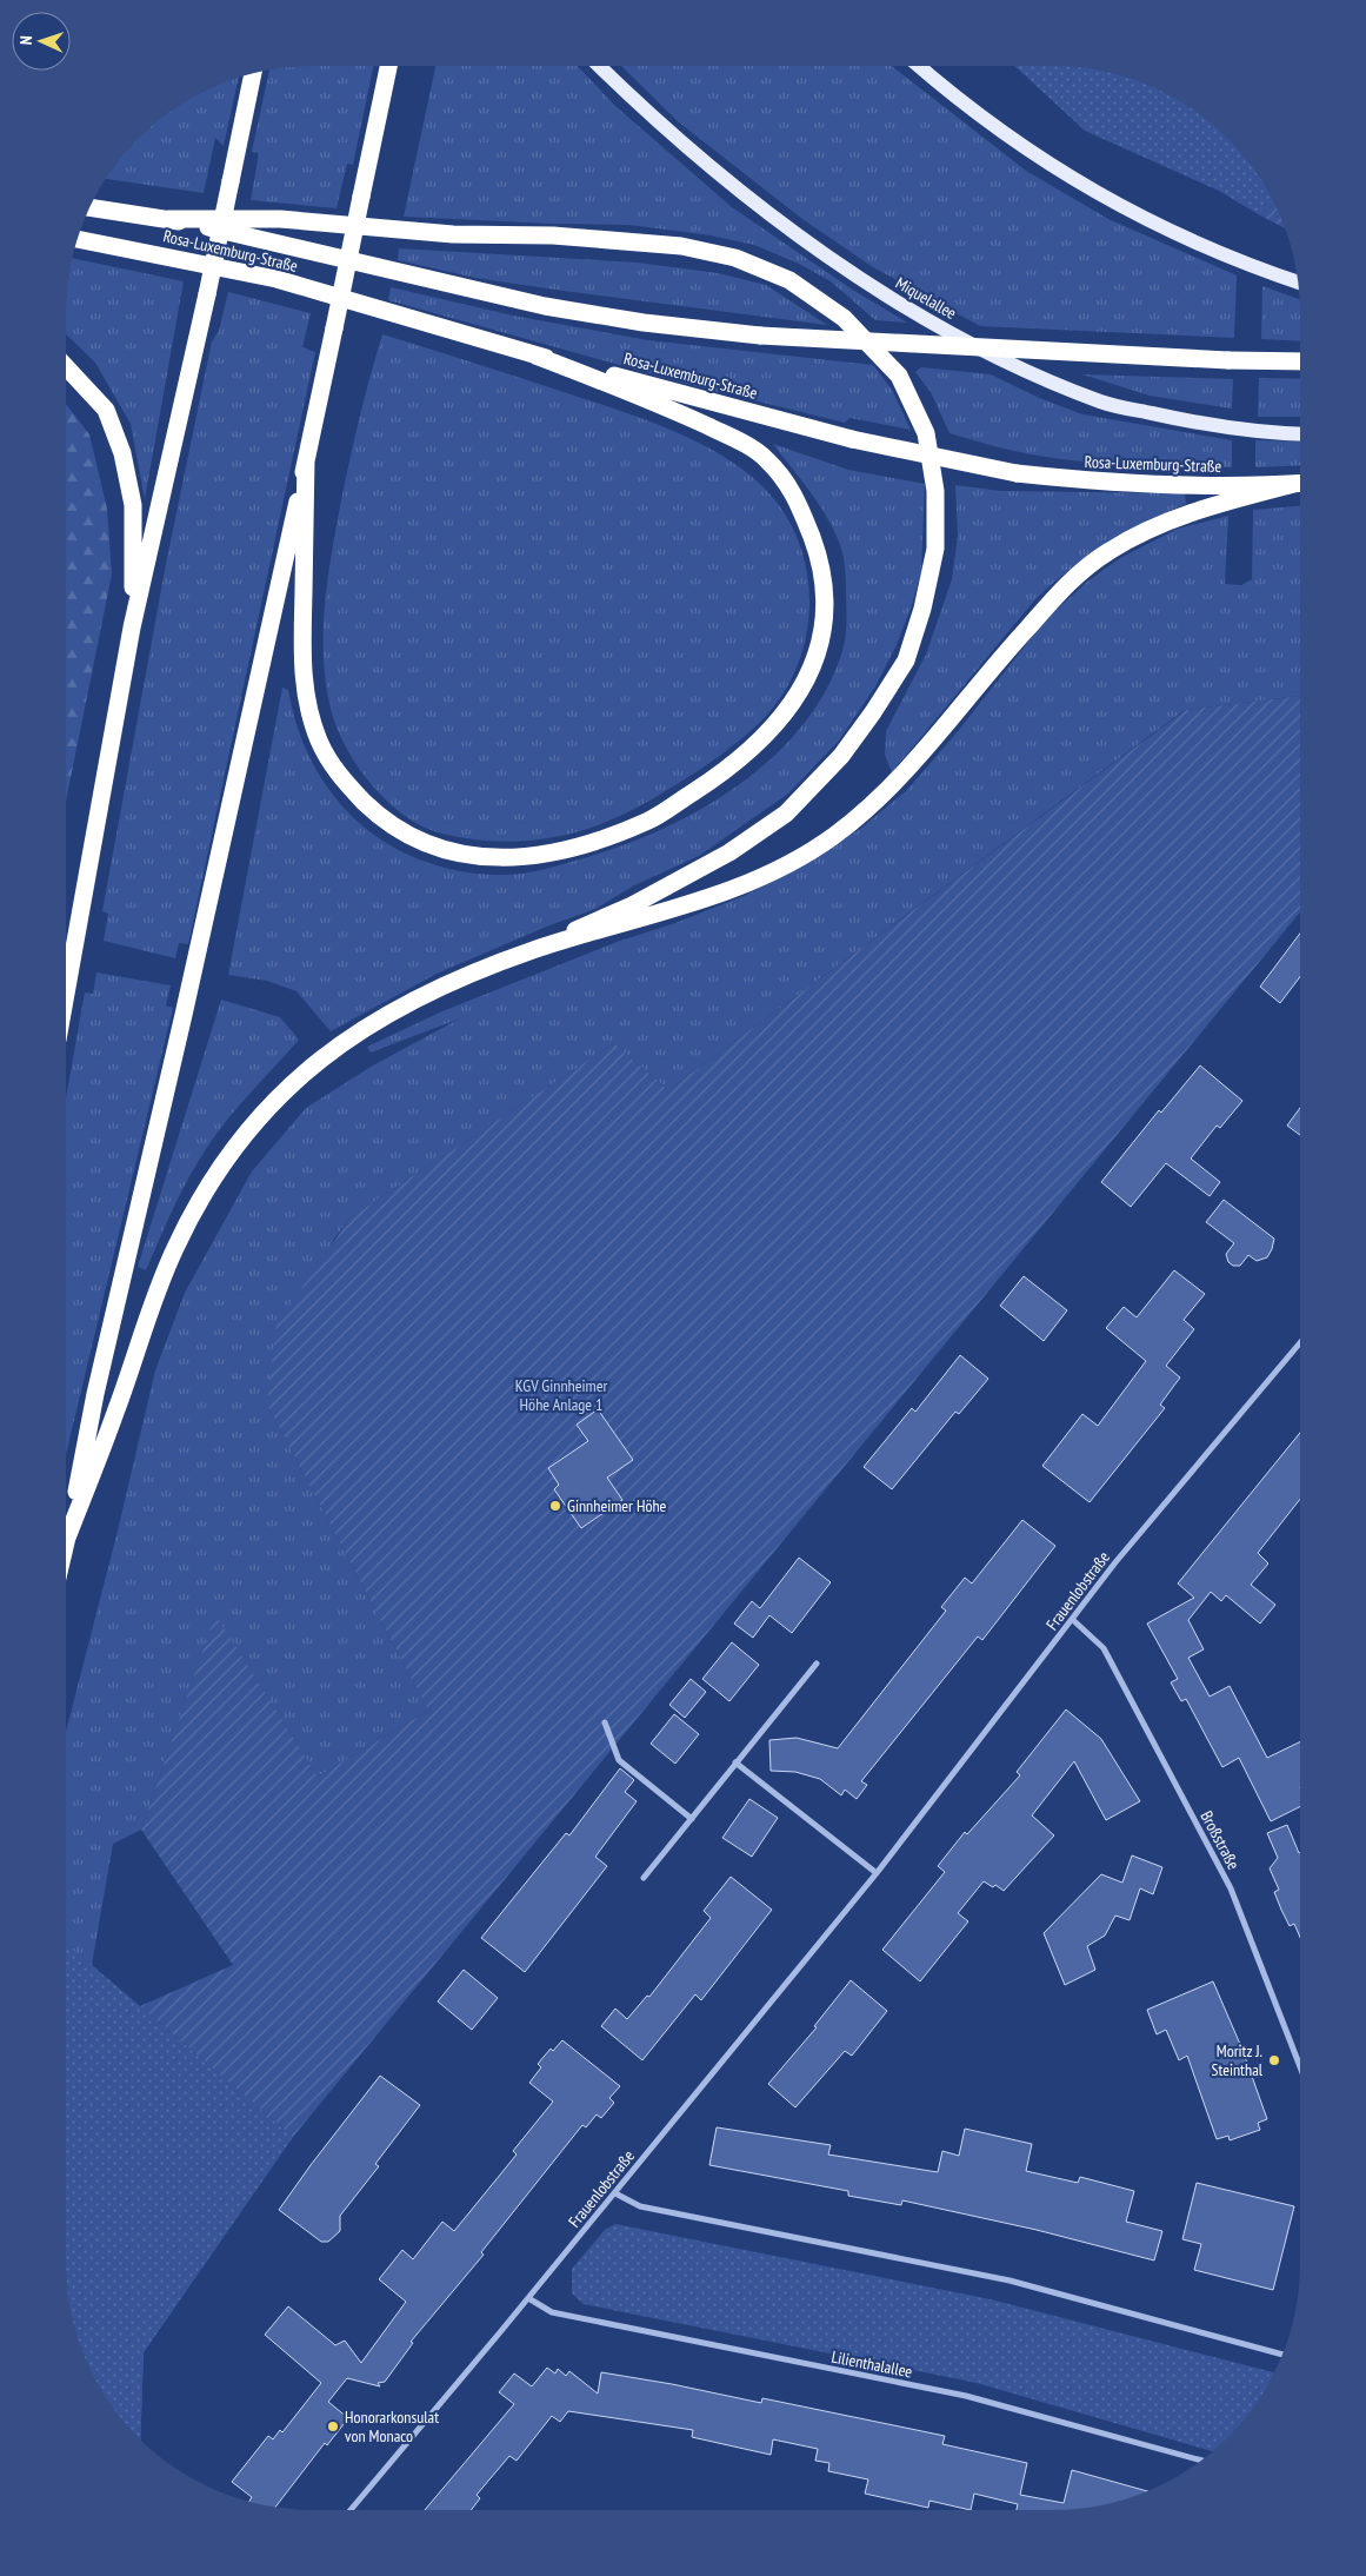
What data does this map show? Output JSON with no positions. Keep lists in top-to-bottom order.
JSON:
{
  "streets": {
    "highway": ["Rosa-Luxemburg-Straße"],
    "main road": ["Miquelallee"],
    "street": ["Frauenlobstraße", "Broßstraße", "Lilienthalallee"]
  },
  "crossings": [
    ["Frauenlobstraße", "Broßstraße"],
    ["Frauenlobstraße", "Lilienthalallee"]
  ],
  "parks": ["KGV Ginnheimer Höhe Anlage 1"],
  "places": ["Ginnheimer Höhe", "Moritz J. Steinthal", "Honorarkonsulat von Monaco"],
  "north": "left"
}
